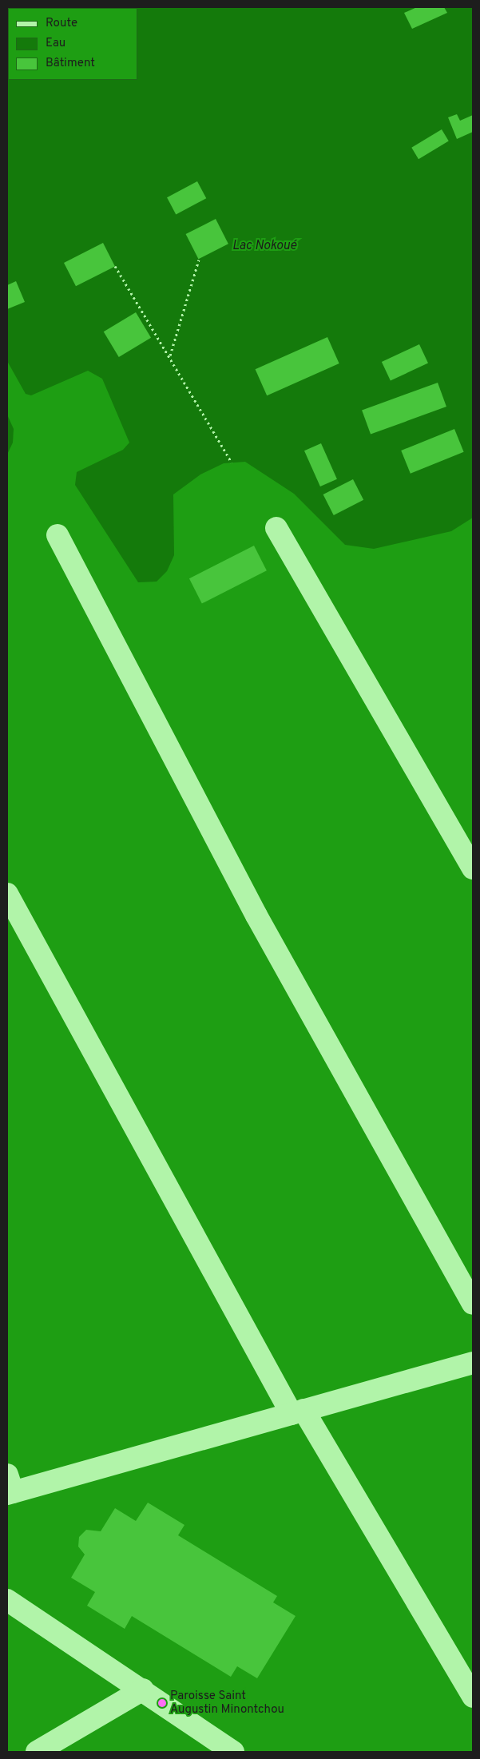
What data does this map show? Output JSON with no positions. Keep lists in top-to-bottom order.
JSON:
{
  "water": ["Lac Nokoué"],
  "places": ["Paroisse Saint Augustin Minontchou"],
  "legend": ["Route", "Eau", "Bâtiment"]
}
